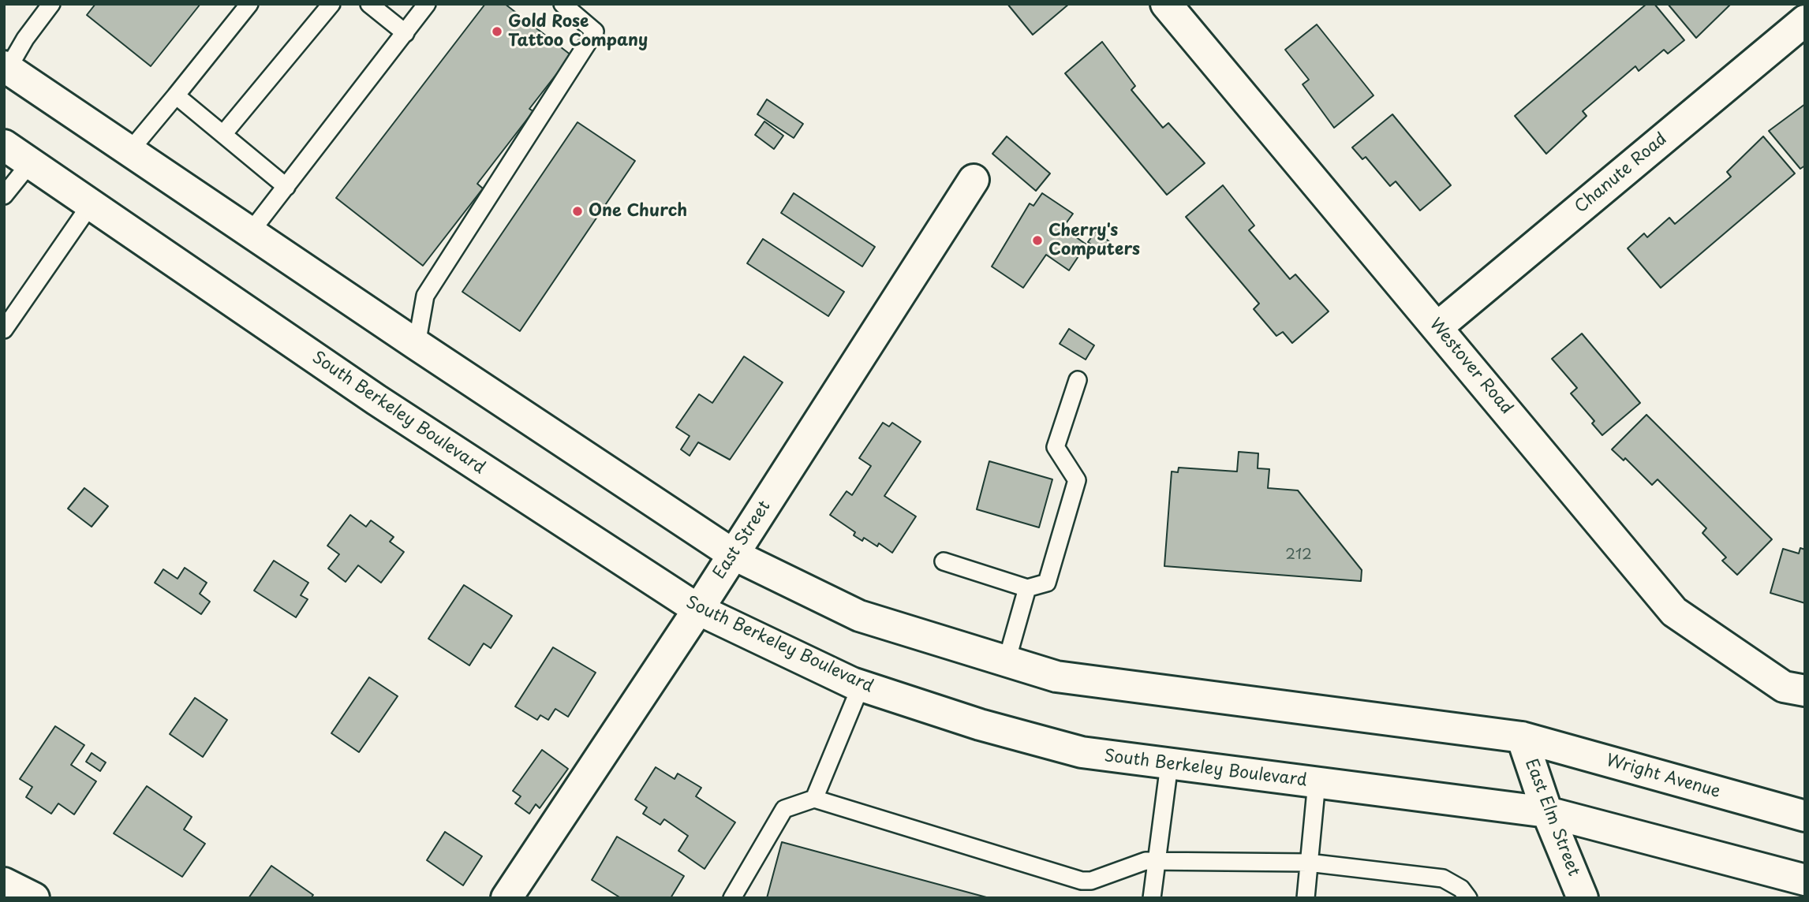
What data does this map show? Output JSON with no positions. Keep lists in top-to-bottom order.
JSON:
{
  "streets": {
    "street": [
      "Chanute Road",
      "Westover Road",
      "South Berkeley Boulevard",
      "East Street",
      "Wright Avenue",
      "East Elm Street"
    ]
  },
  "crossings": [
    ["Chanute Road", "Westover Road"],
    ["South Berkeley Boulevard", "East Street"],
    ["South Berkeley Boulevard", "East Elm Street"],
    ["Wright Avenue", "East Elm Street"]
  ],
  "places": ["Gold Rose Tattoo Company", "One Church", "Cherry's Computers"],
  "house_numbers": ["212"]
}
